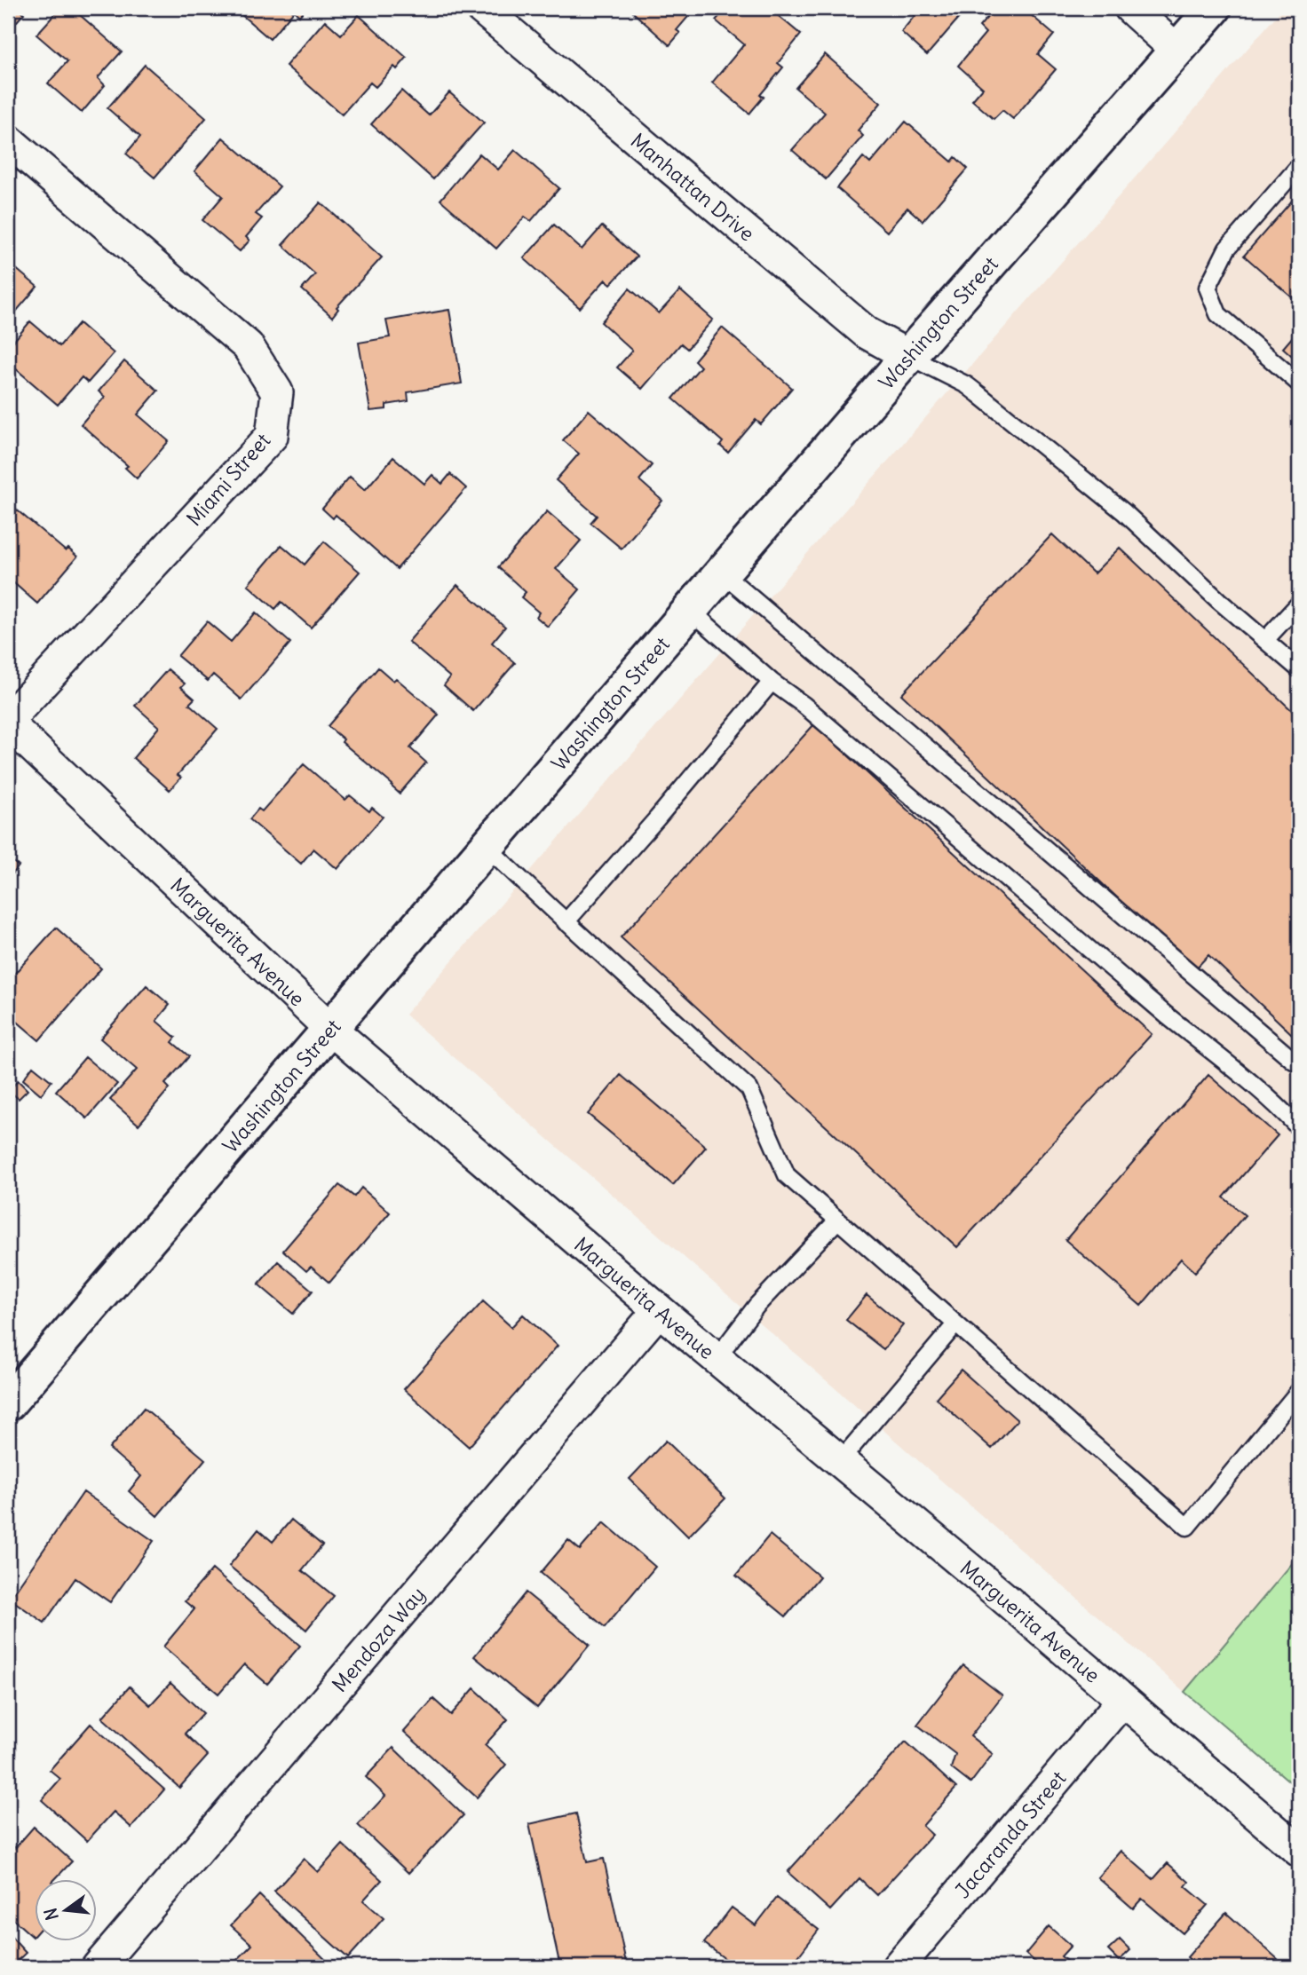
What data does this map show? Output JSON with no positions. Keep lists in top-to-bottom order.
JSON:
{
  "streets": {
    "street": [
      "Manhattan Drive",
      "Washington Street",
      "Miami Street",
      "Marguerita Avenue",
      "Mendoza Way",
      "Jacaranda Street"
    ]
  },
  "crossings": [
    ["Manhattan Drive", "Washington Street"],
    ["Washington Street", "Marguerita Avenue"],
    ["Miami Street", "Marguerita Avenue"],
    ["Marguerita Avenue", "Mendoza Way"],
    ["Marguerita Avenue", "Jacaranda Street"]
  ],
  "north": "left"
}
